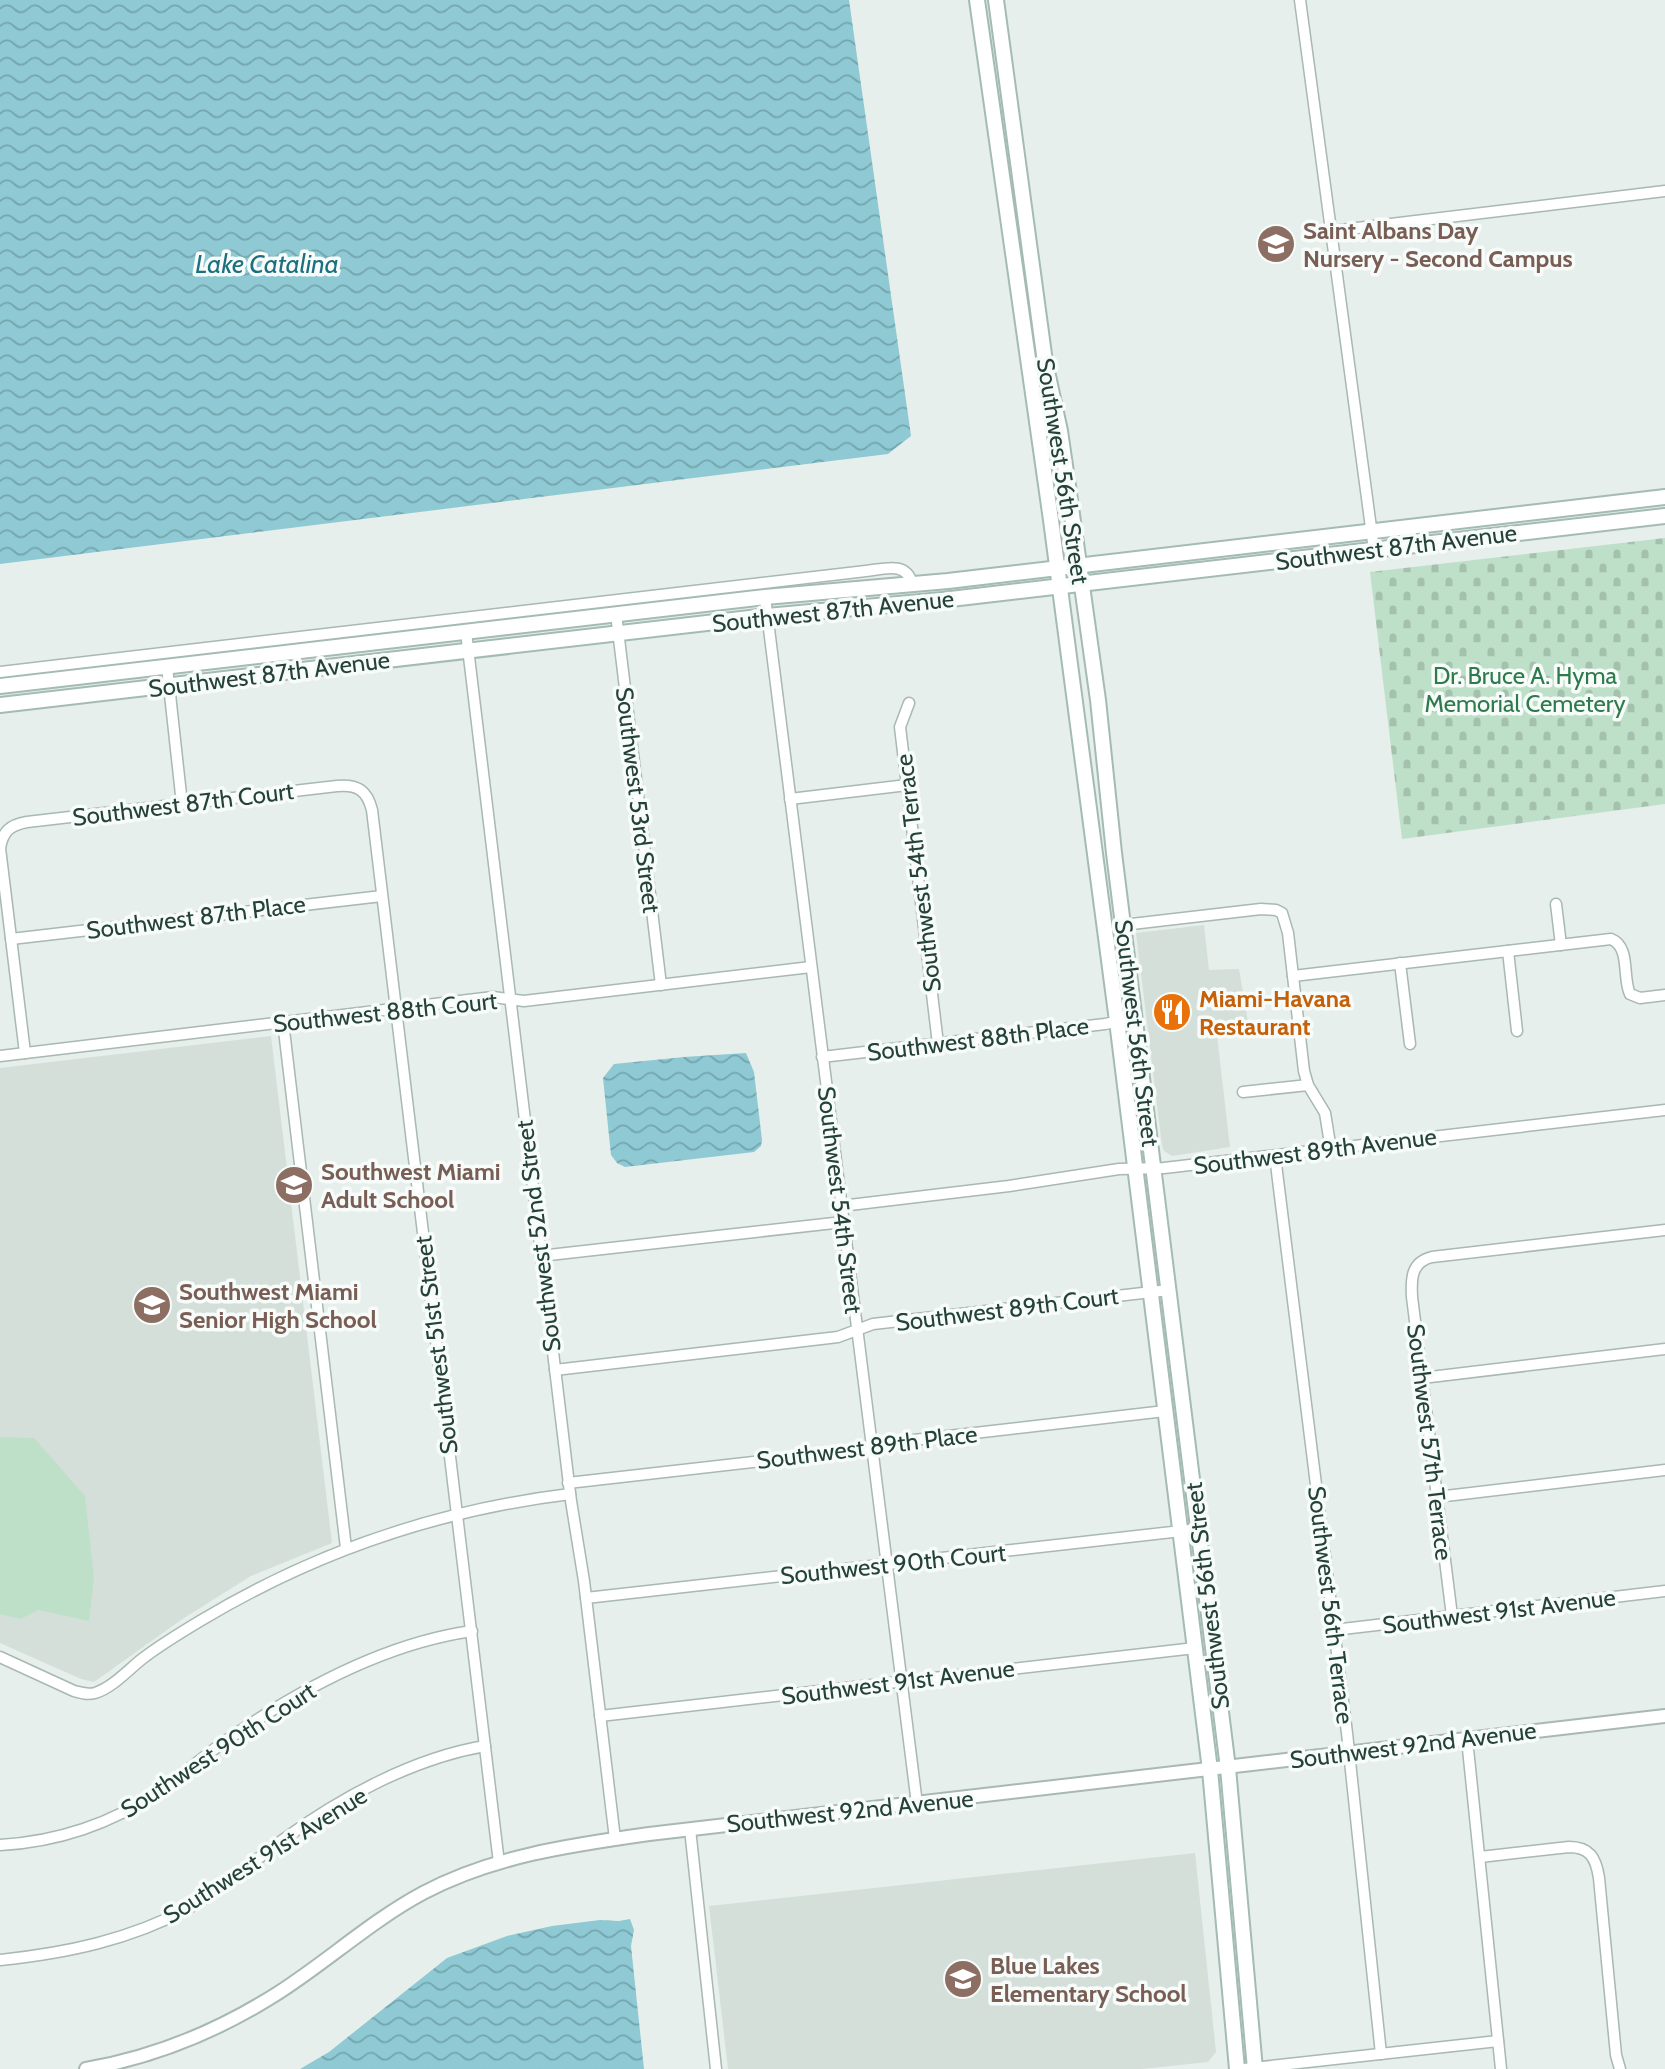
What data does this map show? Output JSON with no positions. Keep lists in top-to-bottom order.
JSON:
{
  "streets": {
    "main road": ["Southwest 56th Street", "Southwest 87th Avenue"],
    "street": [
      "Southwest 53rd Street",
      "Southwest 87th Court",
      "Southwest 54th Terrace",
      "Southwest 87th Place",
      "Southwest 88th Court",
      "Southwest 88th Place",
      "Southwest 89th Avenue",
      "Southwest 54th Street",
      "Southwest 52nd Street",
      "Southwest 89th Court",
      "Southwest 51st Street",
      "Southwest 57th Terrace",
      "Southwest 89th Place",
      "Southwest 90th Court",
      "Southwest 56th Terrace",
      "Southwest 91st Avenue",
      "Southwest 92nd Avenue"
    ]
  },
  "crossings": [
    ["Southwest 56th Street", "Southwest 87th Avenue"],
    ["Southwest 56th Street", "Southwest 88th Place"],
    ["Southwest 56th Street", "Southwest 89th Avenue"],
    ["Southwest 56th Street", "Southwest 89th Court"],
    ["Southwest 56th Street", "Southwest 89th Place"],
    ["Southwest 56th Street", "Southwest 90th Court"],
    ["Southwest 56th Street", "Southwest 91st Avenue"],
    ["Southwest 56th Street", "Southwest 92nd Avenue"],
    ["Southwest 87th Avenue", "Southwest 53rd Street"],
    ["Southwest 87th Avenue", "Southwest 54th Street"],
    ["Southwest 87th Avenue", "Southwest 52nd Street"],
    ["Southwest 53rd Street", "Southwest 88th Court"],
    ["Southwest 87th Court", "Southwest 87th Place"],
    ["Southwest 87th Court", "Southwest 51st Street"],
    ["Southwest 54th Terrace", "Southwest 88th Place"],
    ["Southwest 87th Place", "Southwest 51st Street"],
    ["Southwest 88th Court", "Southwest 54th Street"],
    ["Southwest 88th Court", "Southwest 52nd Street"],
    ["Southwest 88th Court", "Southwest 51st Street"],
    ["Southwest 88th Place", "Southwest 54th Street"],
    ["Southwest 89th Avenue", "Southwest 54th Street"],
    ["Southwest 89th Avenue", "Southwest 56th Terrace"],
    ["Southwest 54th Street", "Southwest 89th Court"],
    ["Southwest 54th Street", "Southwest 89th Place"],
    ["Southwest 54th Street", "Southwest 90th Court"],
    ["Southwest 54th Street", "Southwest 91st Avenue"],
    ["Southwest 54th Street", "Southwest 92nd Avenue"],
    ["Southwest 52nd Street", "Southwest 89th Court"],
    ["Southwest 52nd Street", "Southwest 89th Place"],
    ["Southwest 52nd Street", "Southwest 90th Court"],
    ["Southwest 52nd Street", "Southwest 91st Avenue"],
    ["Southwest 52nd Street", "Southwest 92nd Avenue"],
    ["Southwest 51st Street", "Southwest 89th Place"],
    ["Southwest 51st Street", "Southwest 90th Court"],
    ["Southwest 51st Street", "Southwest 91st Avenue"],
    ["Southwest 51st Street", "Southwest 92nd Avenue"],
    ["Southwest 57th Terrace", "Southwest 91st Avenue"],
    ["Southwest 56th Terrace", "Southwest 91st Avenue"],
    ["Southwest 56th Terrace", "Southwest 92nd Avenue"]
  ],
  "water": ["Lake Catalina"],
  "parks": ["Dr. Bruce A. Hyma Memorial Cemetery"],
  "places": {
    "school or university": [
      "Saint Albans Day Nursery - Second Campus",
      "Southwest Miami Adult School",
      "Southwest Miami Senior High School",
      "Blue Lakes Elementary School"
    ],
    "restaurant": ["Miami-Havana Restaurant"]
  }
}
